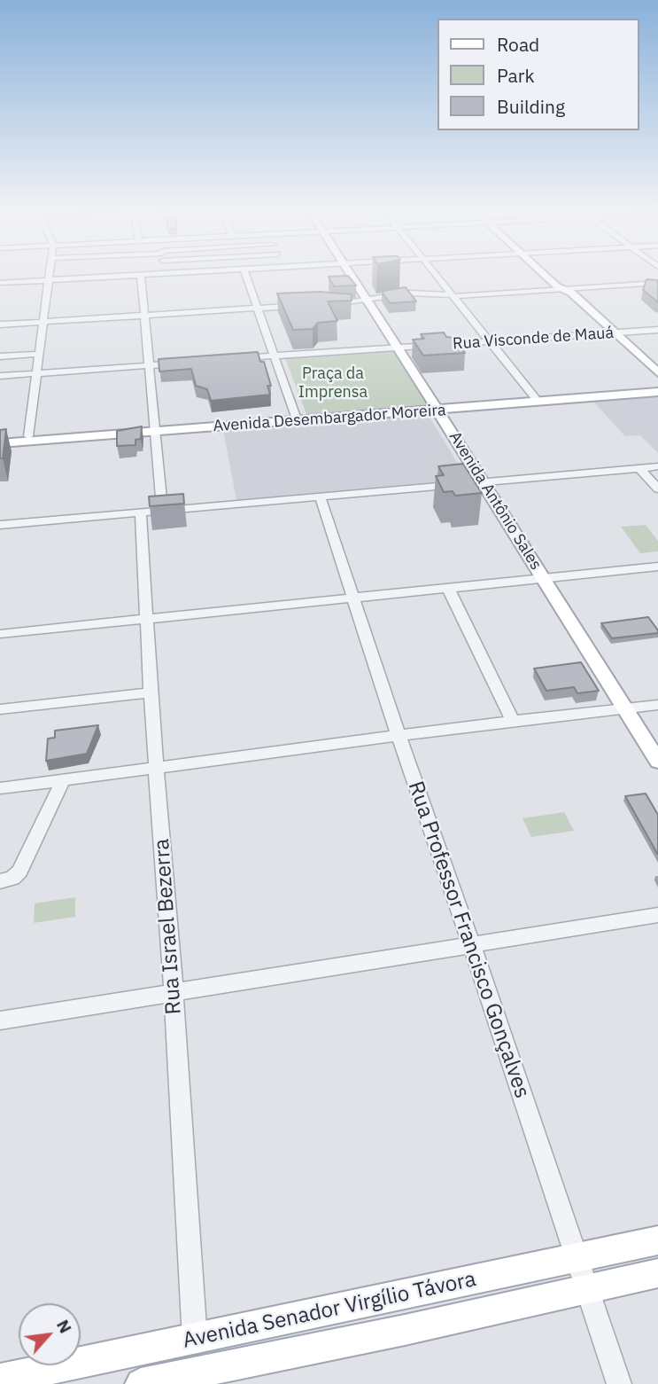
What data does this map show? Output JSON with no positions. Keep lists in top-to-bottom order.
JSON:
{
  "streets": {
    "main road": ["Avenida Desembargador Moreira", "Avenida Antônio Sales", "Avenida Senador Virgílio Távora"],
    "street": ["Rua Visconde de Mauá", "Rua Israel Bezerra", "Rua Professor Francisco Gonçalves"]
  },
  "crossings": [
    ["Rua Visconde de Mauá", "Avenida Antônio Sales"],
    ["Avenida Desembargador Moreira", "Avenida Antônio Sales"],
    ["Rua Israel Bezerra", "Avenida Senador Virgílio Távora"],
    ["Rua Professor Francisco Gonçalves", "Avenida Senador Virgílio Távora"]
  ],
  "parks": ["Praça da Imprensa"],
  "legend": ["Road", "Park", "Building"],
  "north": "top right"
}
